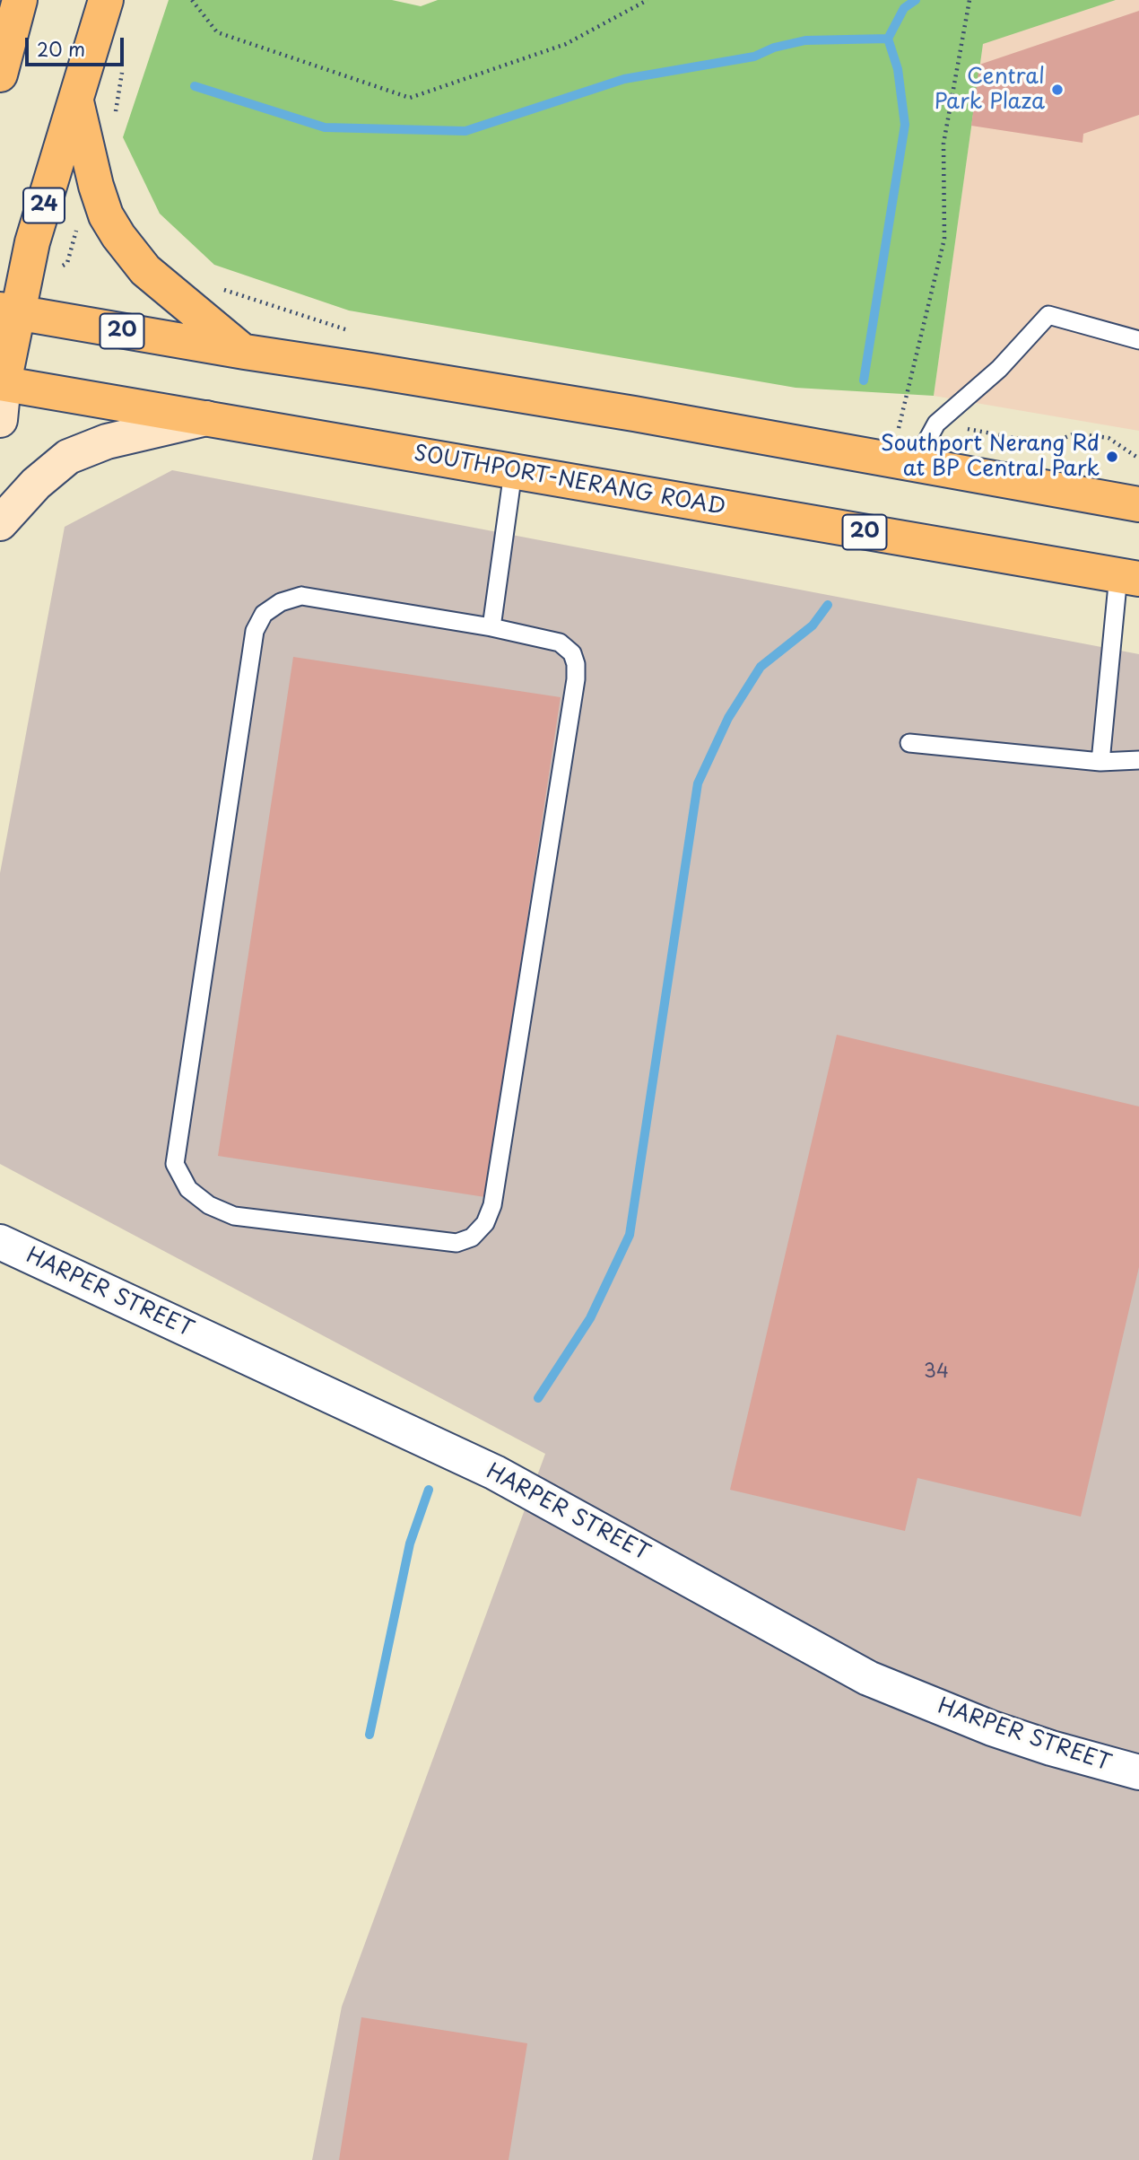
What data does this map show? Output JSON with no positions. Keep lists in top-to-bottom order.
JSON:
{
  "streets": {
    "main road": ["24", "20", "SOUTHPORT-NERANG ROAD"],
    "street": ["HARPER STREET"]
  },
  "crossings": [
    ["24", "20"],
    ["24", "SOUTHPORT-NERANG ROAD"]
  ],
  "places": ["Central Park Plaza", "Southport Nerang Rd at BP Central Park"],
  "house_numbers": ["34"],
  "scale_bar": "20 m"
}
